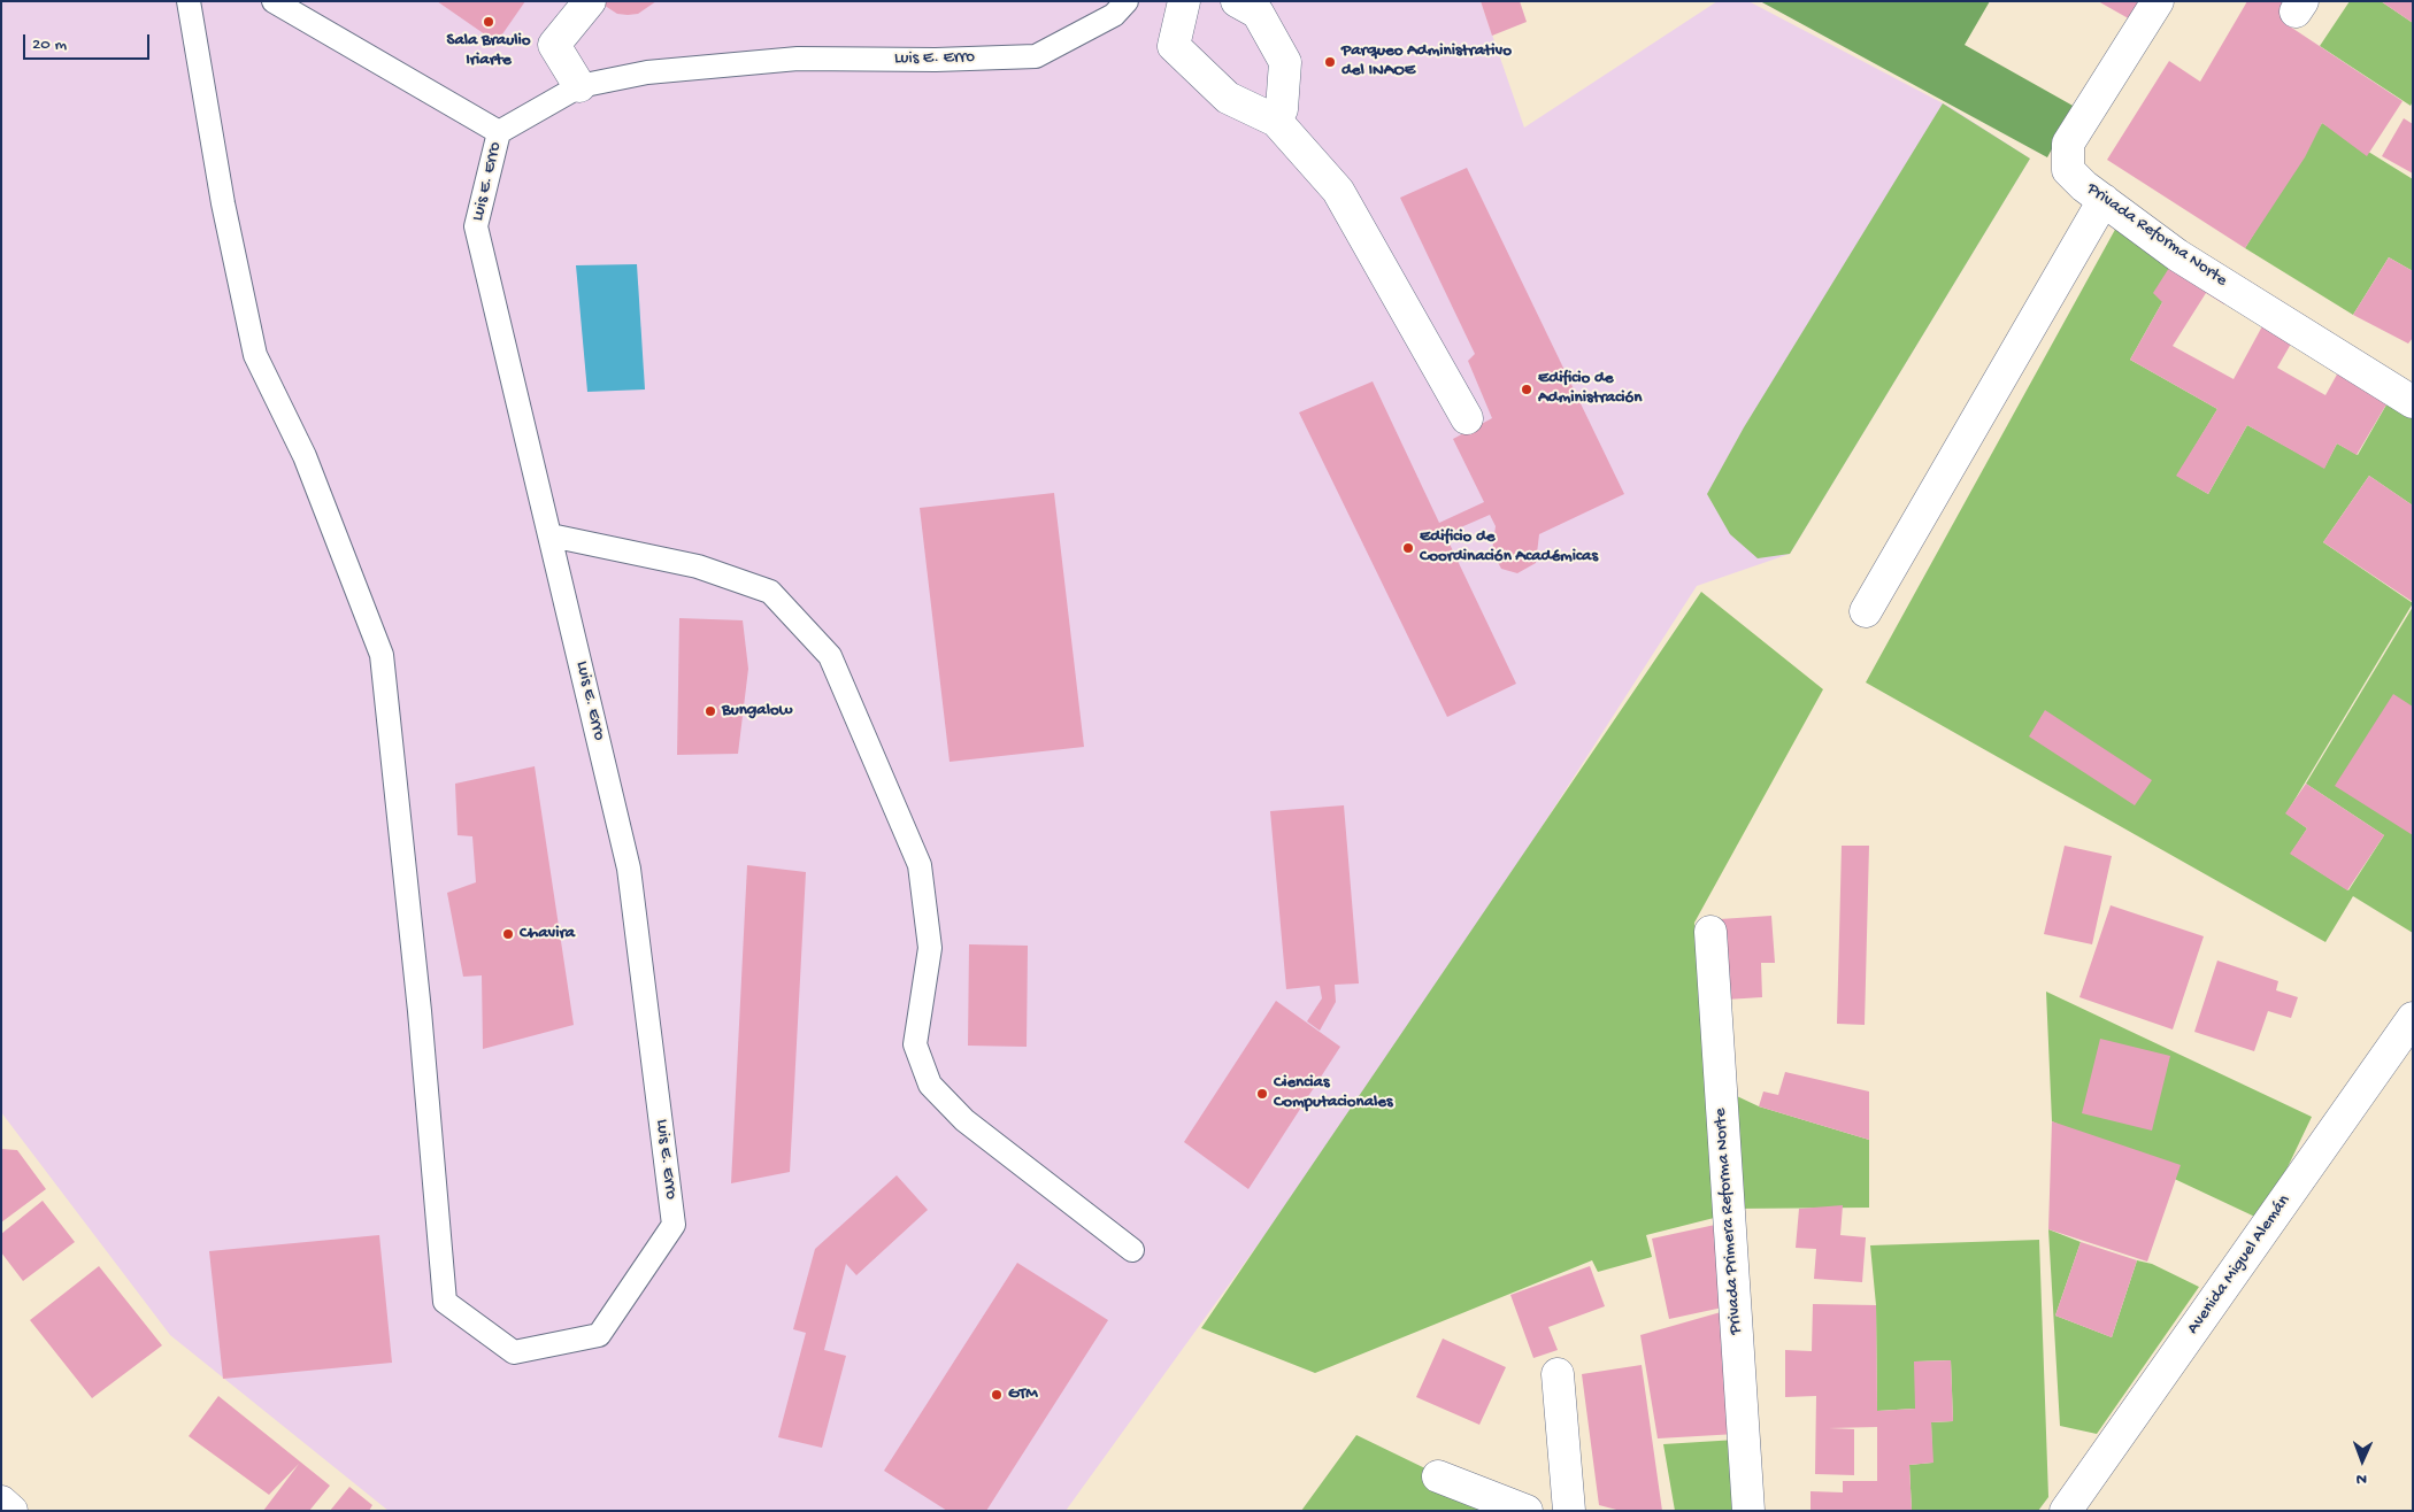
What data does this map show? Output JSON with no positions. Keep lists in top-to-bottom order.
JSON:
{
  "streets": {
    "street": ["Privada Reforma Norte", "Privada Primera Reforma Norte", "Avenida Miguel Alemán"],
    "lane": ["Luis E. Erro"]
  },
  "places": [
    "Sala Braulio Iriarte",
    "Parqueo Administrativo del INAOE",
    "Edificio de Administración",
    "Edificio de Coordinación Académicas",
    "Bungalow",
    "Chavira",
    "Ciencias Computacionales",
    "GTM"
  ],
  "scale_bar": "20 m",
  "north": "bottom"
}
